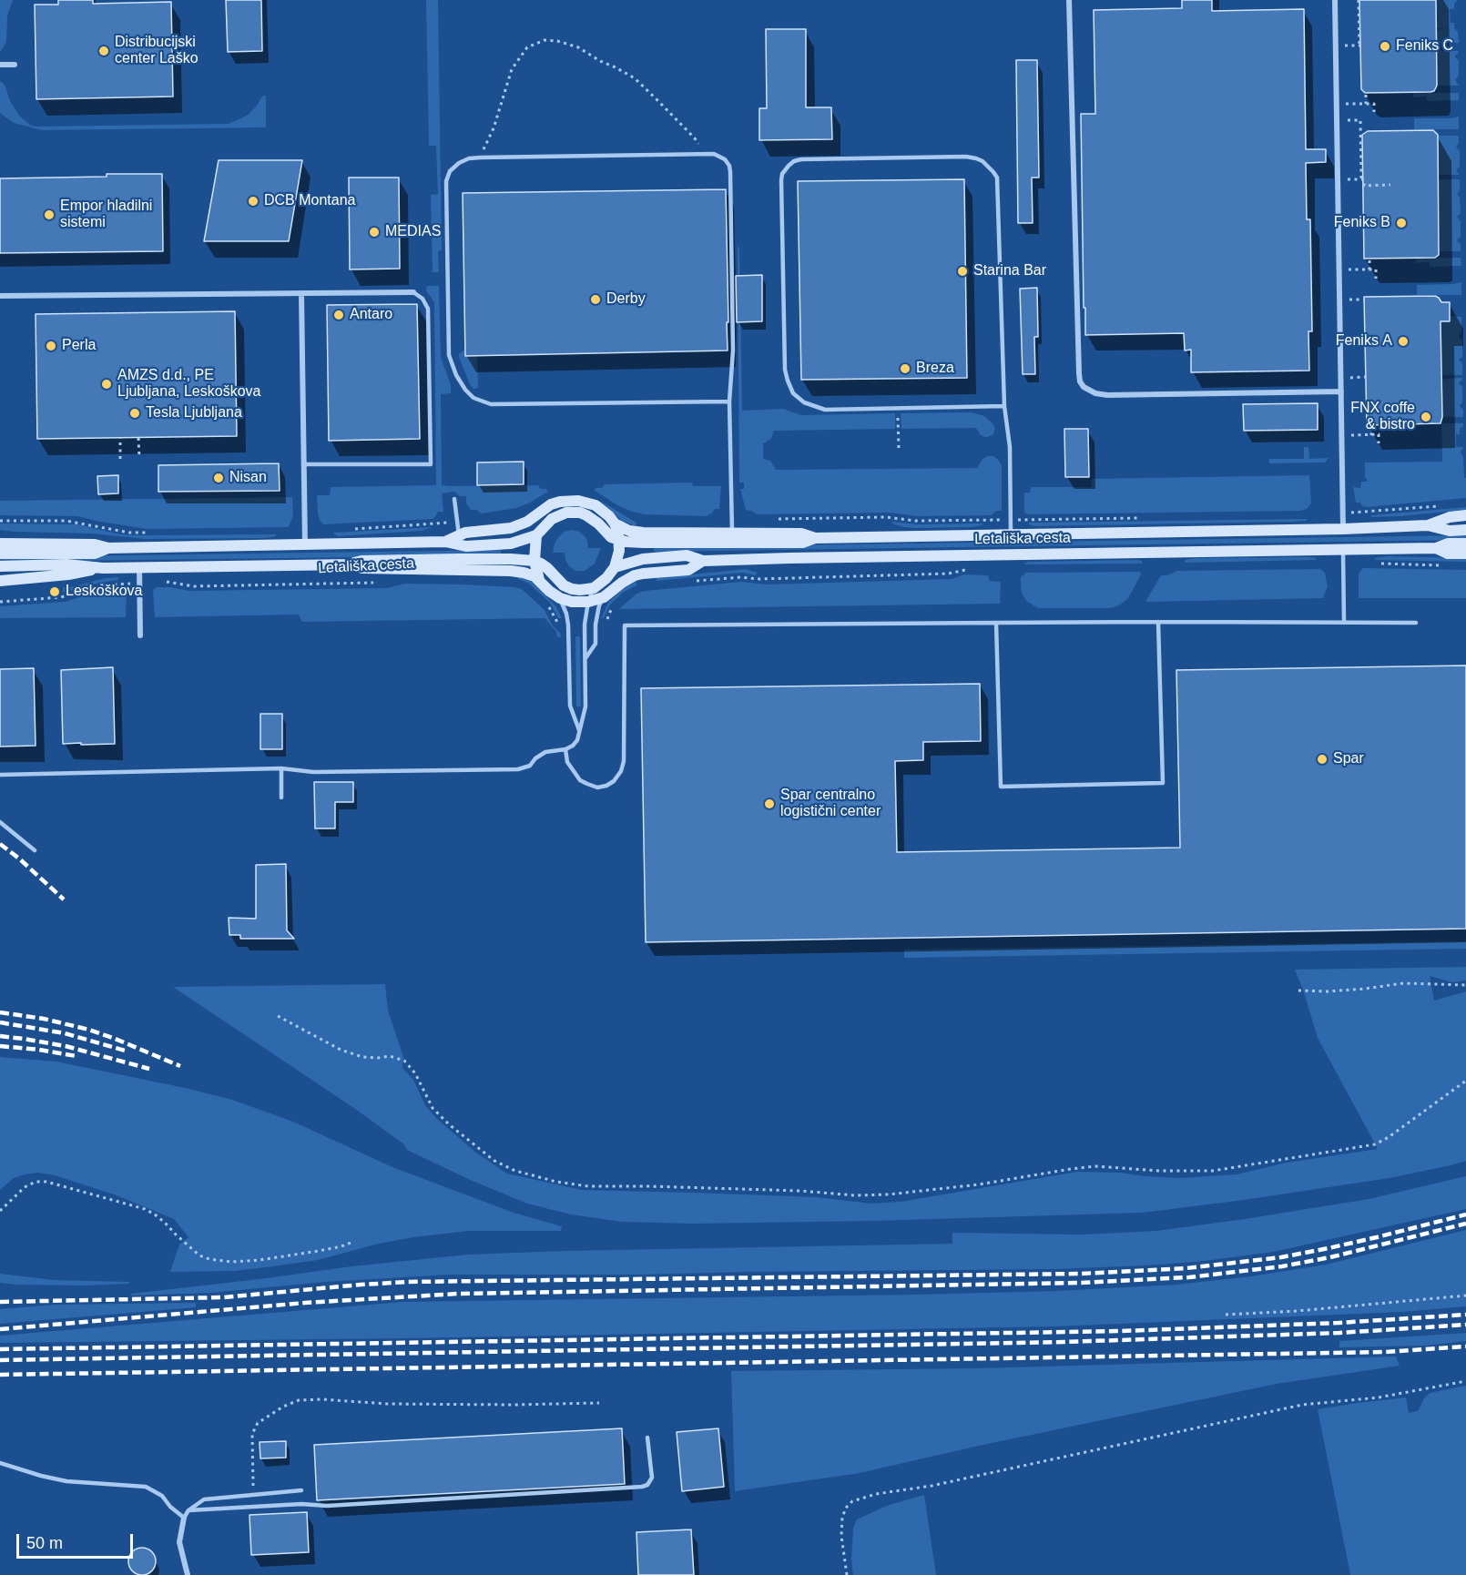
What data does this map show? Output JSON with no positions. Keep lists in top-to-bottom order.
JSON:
{
  "streets": {
    "main road": ["Letališka cesta"]
  },
  "places": [
    "Feniks C",
    "Distribucijski center Laško",
    "DCB Montana",
    "Empor hladilni sistemi",
    "Feniks B",
    "MEDIAS",
    "Starina Bar",
    "Derby",
    "Antaro",
    "Feniks A",
    "Perla",
    "Breza",
    "AMZS d.d., PE Ljubljana, Leskoškova",
    "Tesla Ljubljana",
    "FNX coffe & bistro",
    "Nisan",
    "Leskoškova",
    "Spar",
    "Spar centralno logistični center"
  ],
  "scale_bar": "50 m"
}
